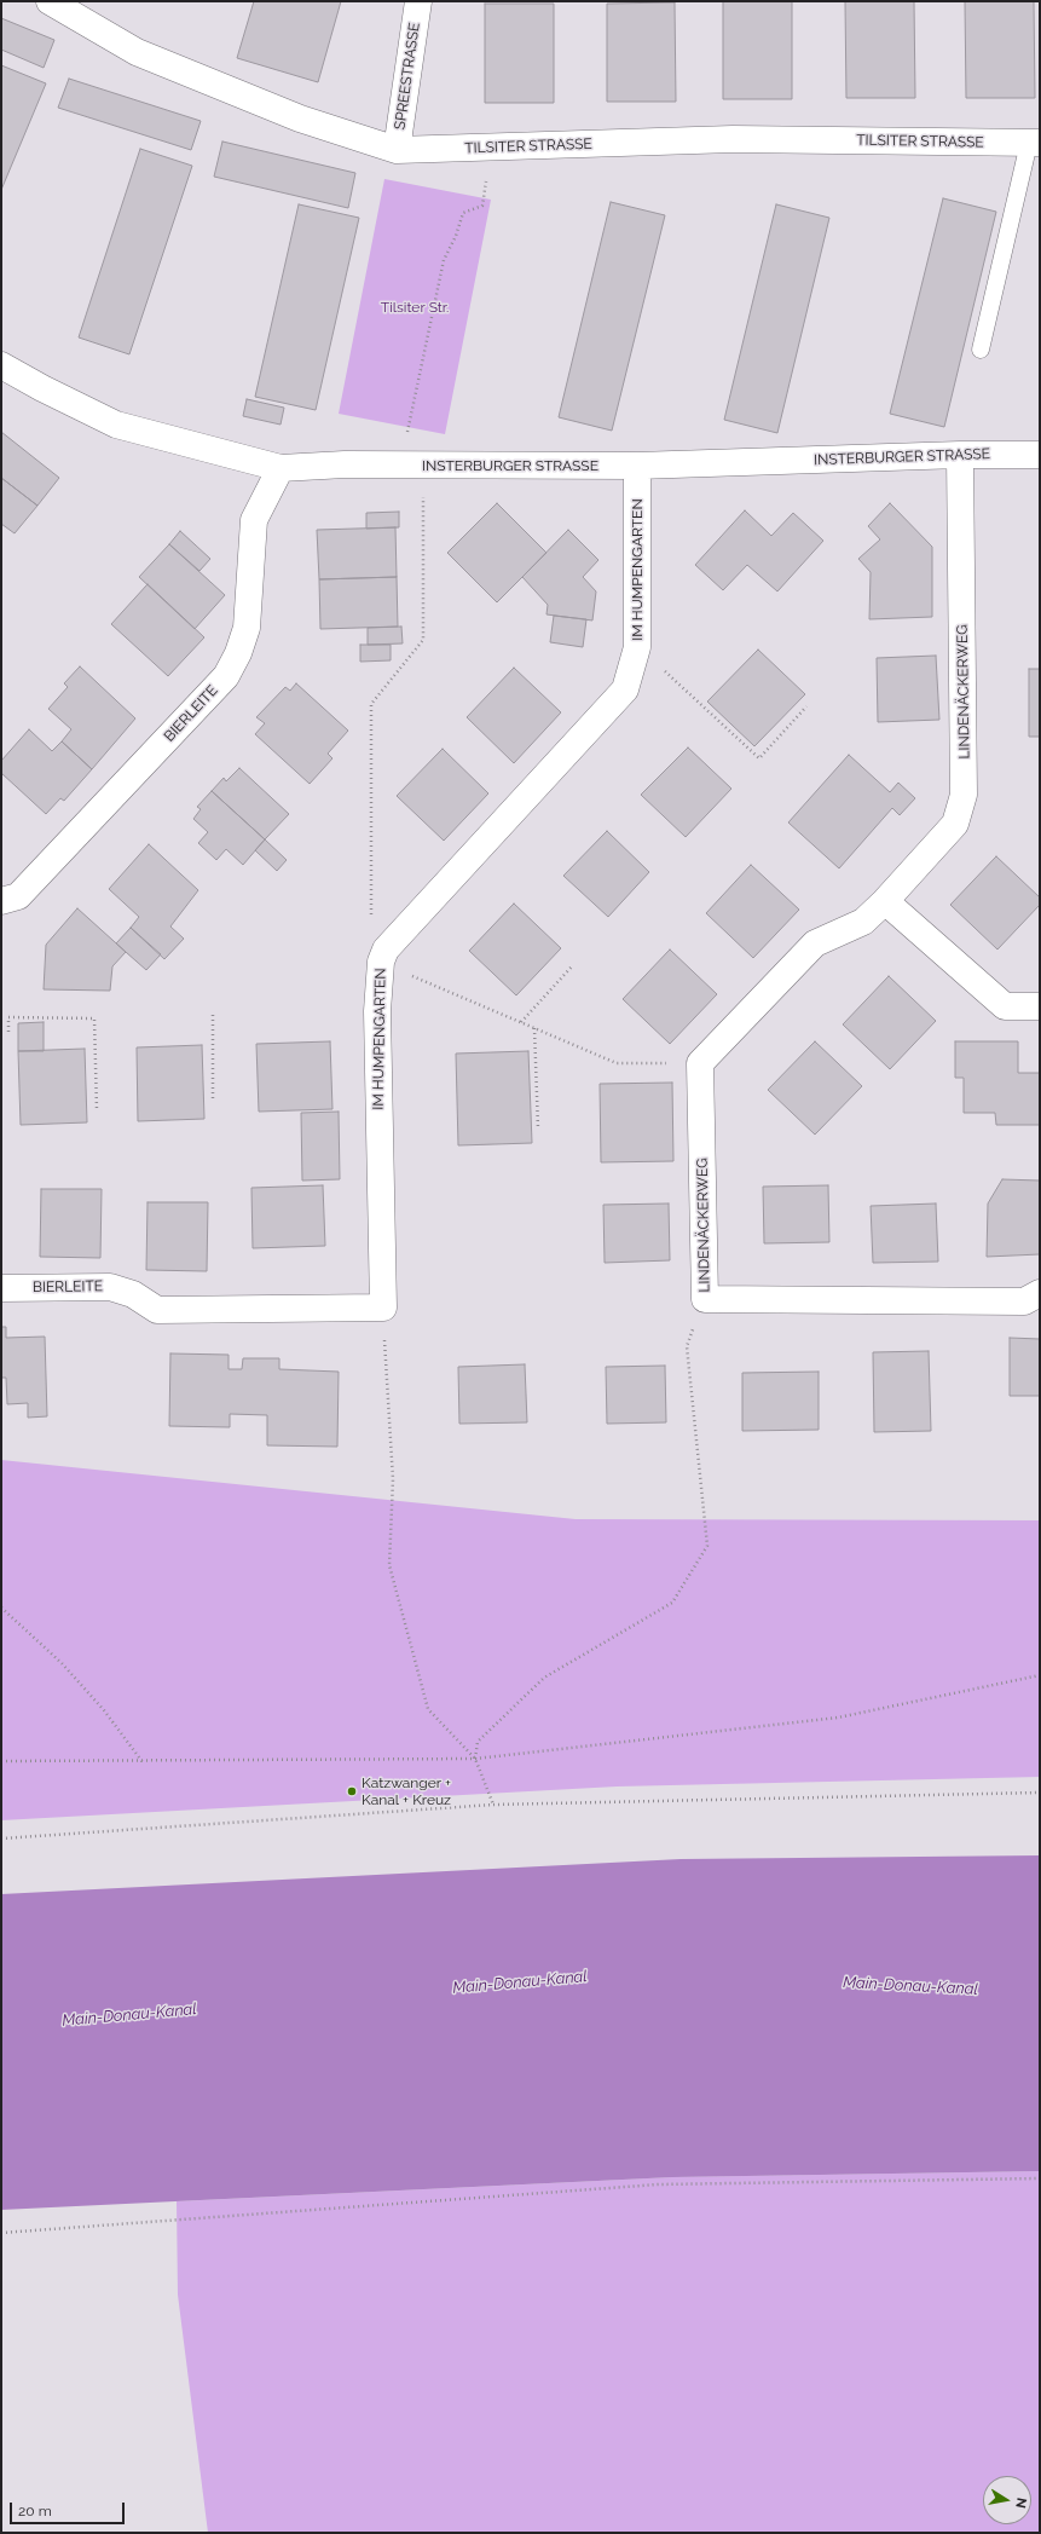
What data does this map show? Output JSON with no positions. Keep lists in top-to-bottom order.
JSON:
{
  "streets": {
    "street": [
      "SPREESTRASSE",
      "TILSITER STRASSE",
      "INSTERBURGER STRASSE",
      "IM HUMPENGARTEN",
      "LINDENÄCKERWEG",
      "BIERLEITE"
    ]
  },
  "crossings": [
    ["SPREESTRASSE", "TILSITER STRASSE"],
    ["INSTERBURGER STRASSE", "IM HUMPENGARTEN"],
    ["INSTERBURGER STRASSE", "LINDENÄCKERWEG"],
    ["INSTERBURGER STRASSE", "BIERLEITE"],
    ["IM HUMPENGARTEN", "BIERLEITE"]
  ],
  "water": ["Main-Donau-Kanal"],
  "parks": ["Tilsiter Str."],
  "places": ["Katzwanger + Kanal + Kreuz"],
  "scale_bar": "20 m",
  "north": "right"
}
